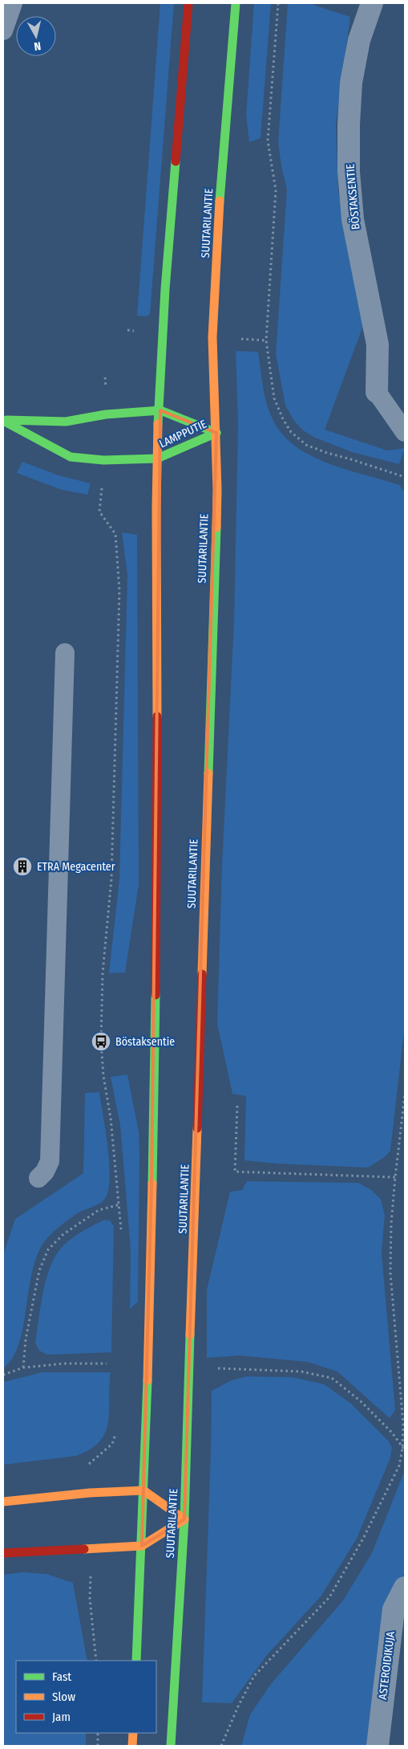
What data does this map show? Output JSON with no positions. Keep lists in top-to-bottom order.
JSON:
{
  "streets": {
    "main road": ["SUUTARILANTIE", "LAMPPUTIE"],
    "street": ["BÖSTAKSENTIE", "ASTEROIDIKUJA"]
  },
  "crossings": [
    ["SUUTARILANTIE", "LAMPPUTIE"]
  ],
  "places": {
    "building": ["ETRA Megacenter"],
    "bus stop": ["Böstaksentie"]
  },
  "legend": ["Fast", "Slow", "Jam"],
  "north": "bottom"
}
